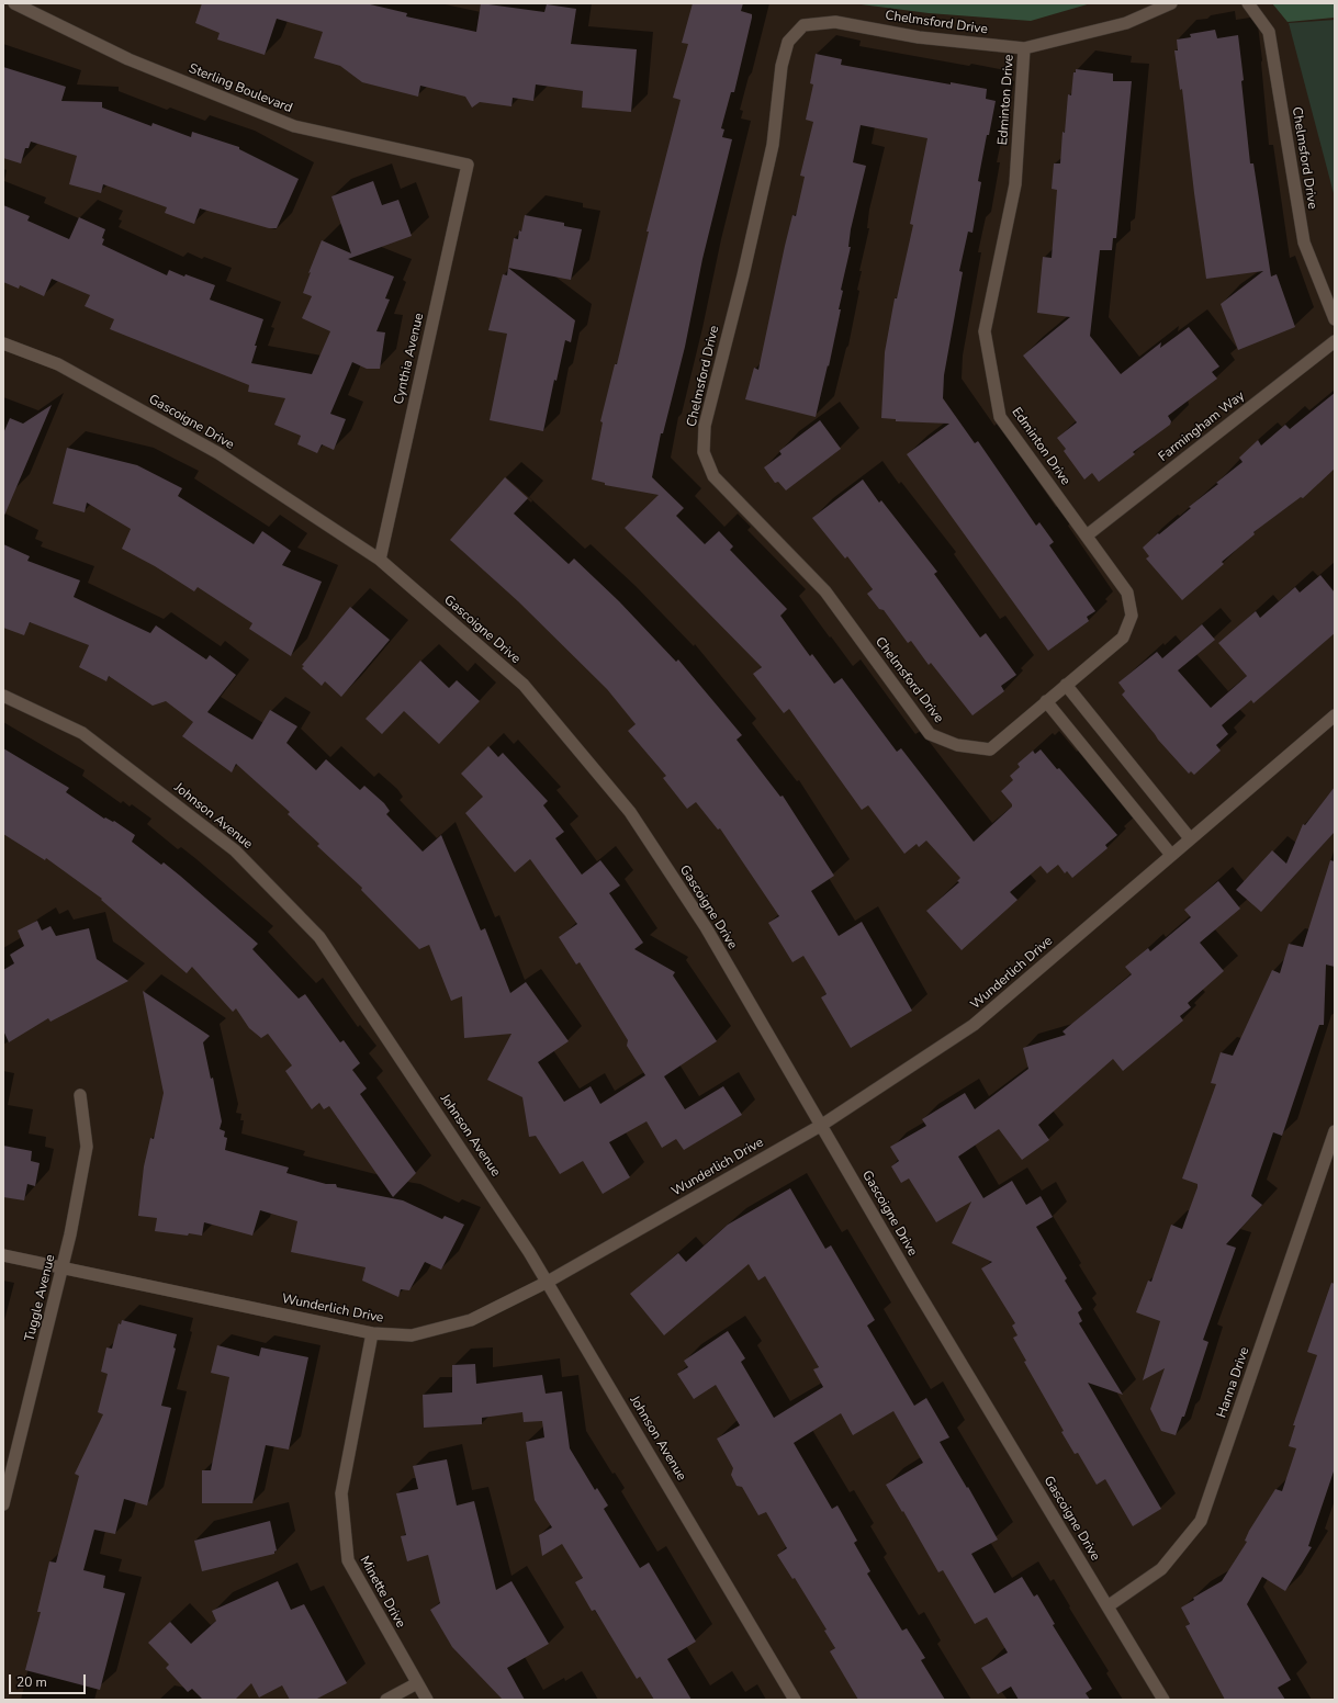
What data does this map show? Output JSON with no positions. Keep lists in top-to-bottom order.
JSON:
{
  "streets": {
    "street": [
      "Chelmsford Drive",
      "Sterling Boulevard",
      "Edminton Drive",
      "Cynthia Avenue",
      "Gascoigne Drive",
      "Farmingham Way",
      "Johnson Avenue",
      "Wunderlich Drive",
      "Tuggle Avenue",
      "Hanna Drive",
      "Minette Drive"
    ]
  },
  "crossings": [
    ["Chelmsford Drive", "Edminton Drive"],
    ["Sterling Boulevard", "Cynthia Avenue"],
    ["Edminton Drive", "Farmingham Way"],
    ["Cynthia Avenue", "Gascoigne Drive"],
    ["Gascoigne Drive", "Wunderlich Drive"],
    ["Gascoigne Drive", "Hanna Drive"],
    ["Johnson Avenue", "Wunderlich Drive"],
    ["Wunderlich Drive", "Tuggle Avenue"],
    ["Wunderlich Drive", "Minette Drive"]
  ],
  "scale_bar": "20 m"
}
